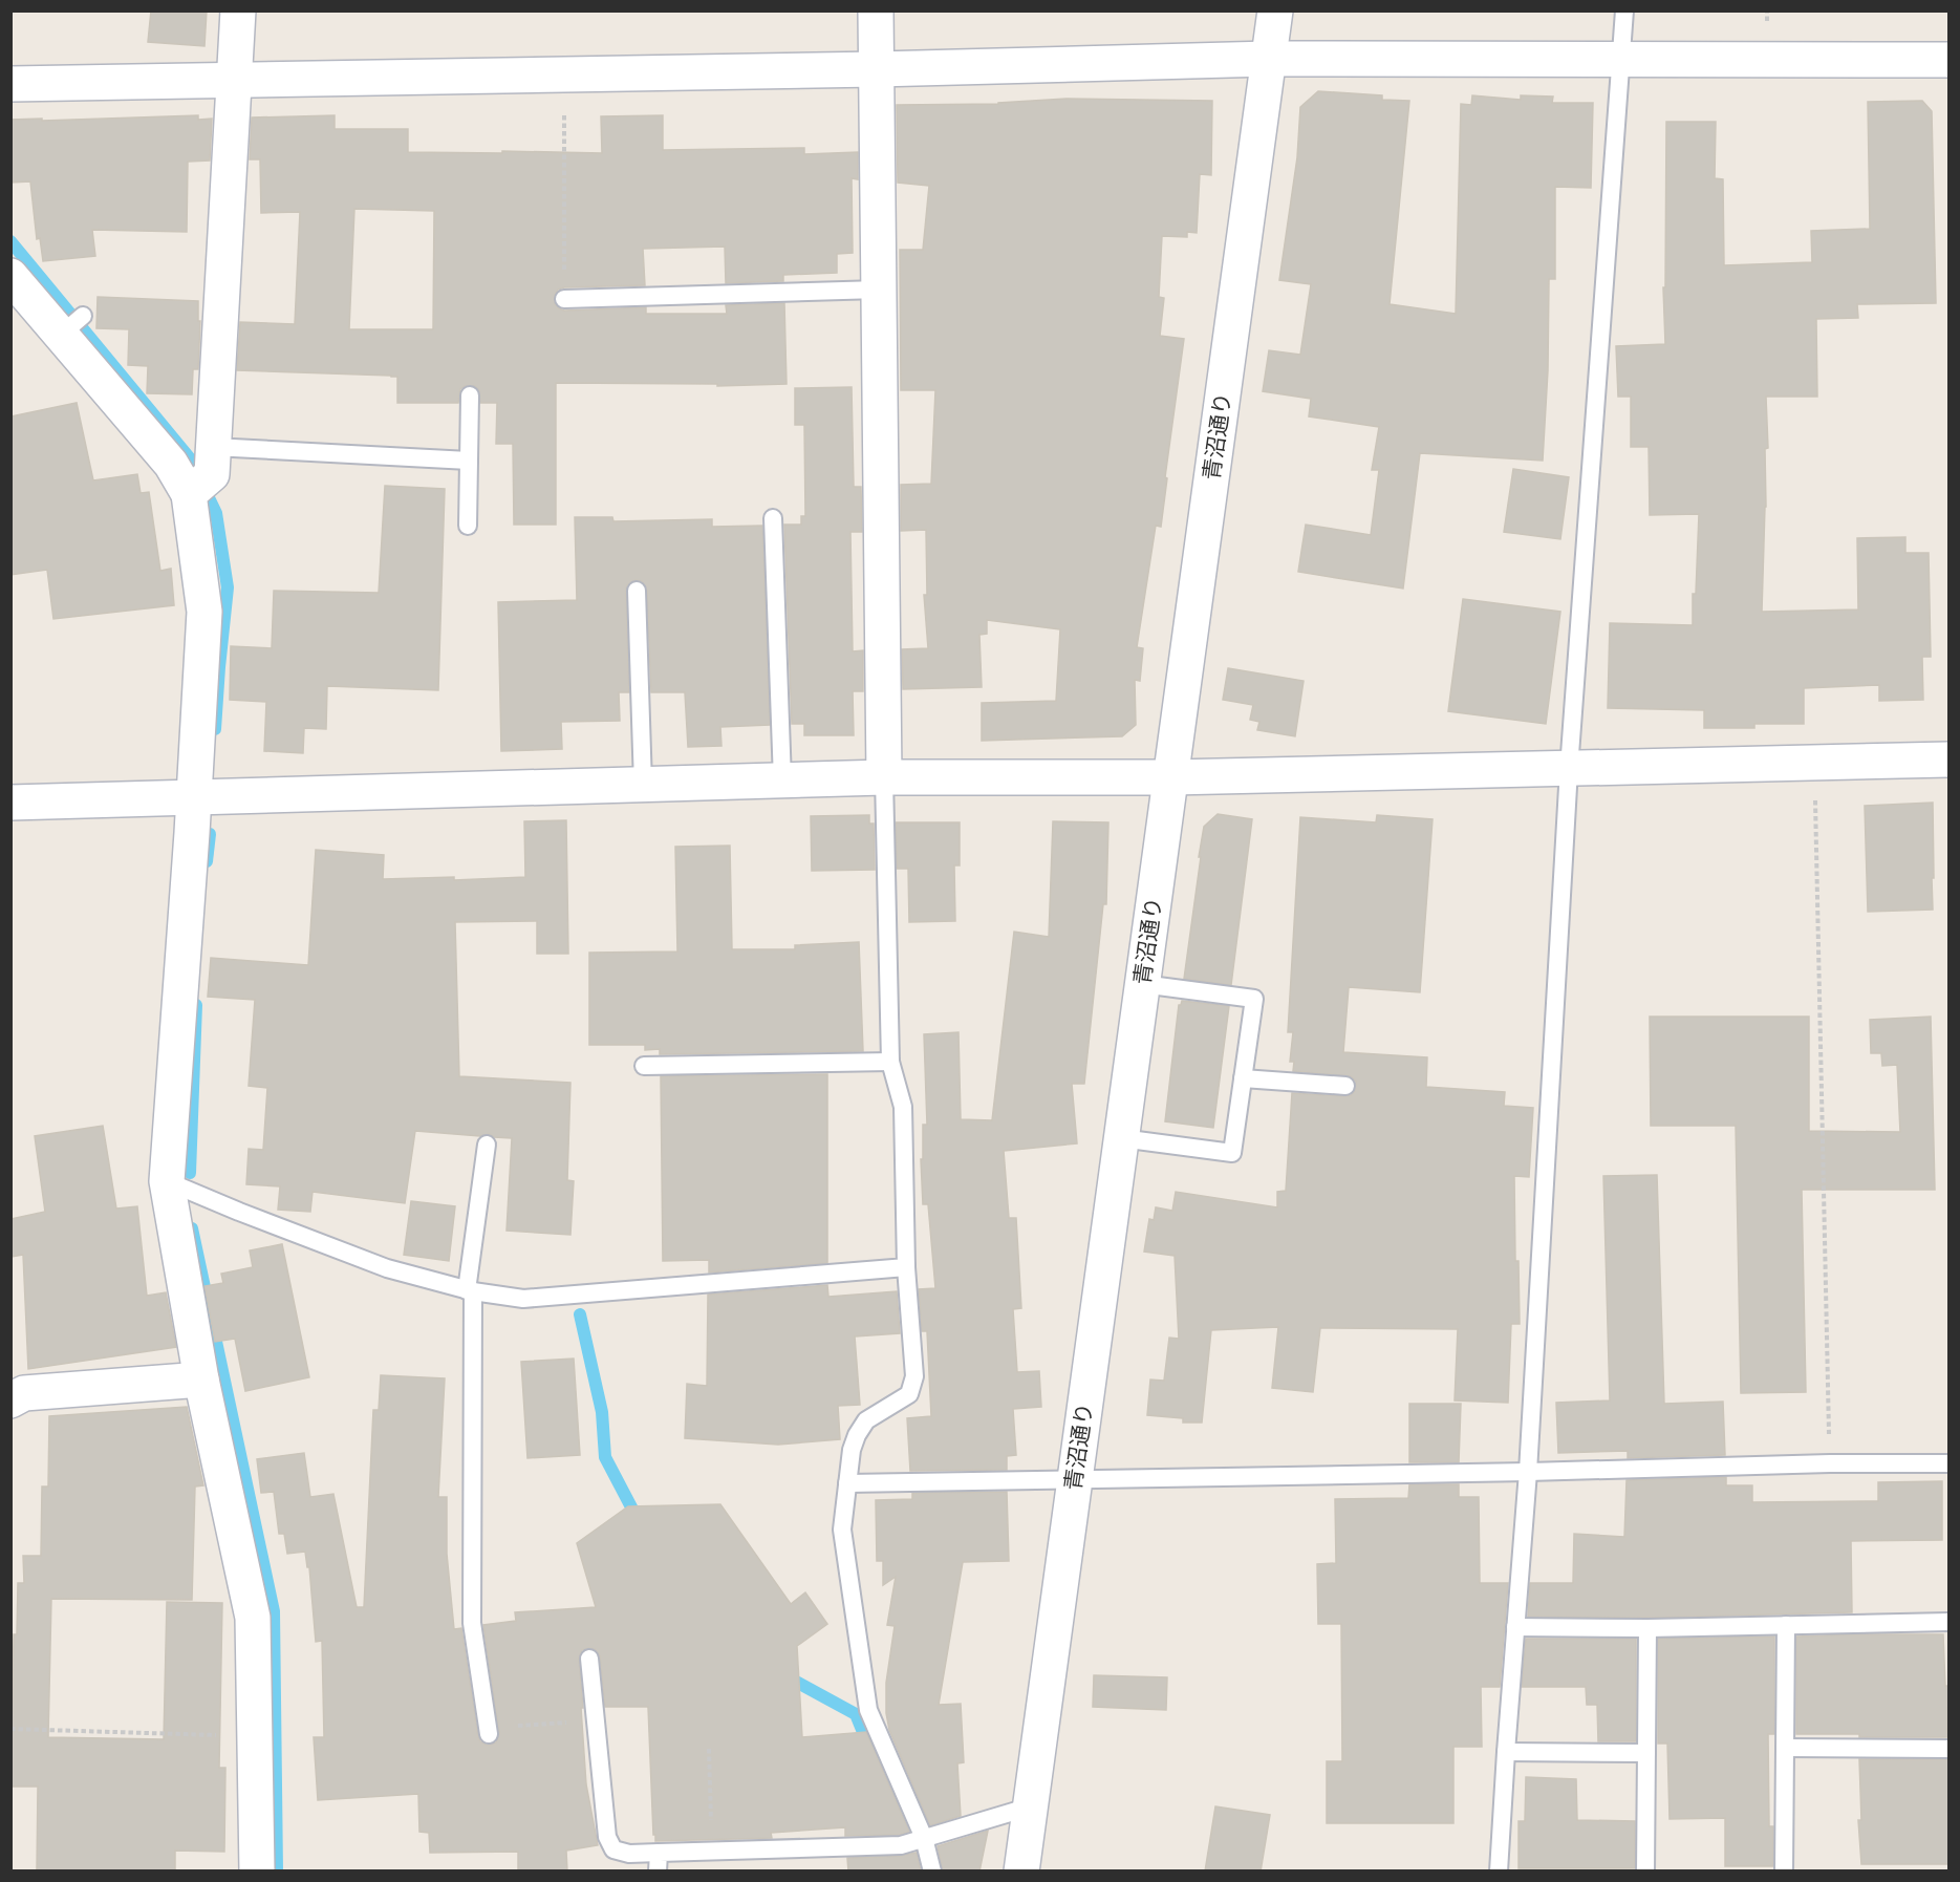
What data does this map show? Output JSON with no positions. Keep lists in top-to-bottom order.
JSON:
{
  "streets": {
    "street": ["青沼通り"]
  }
}
